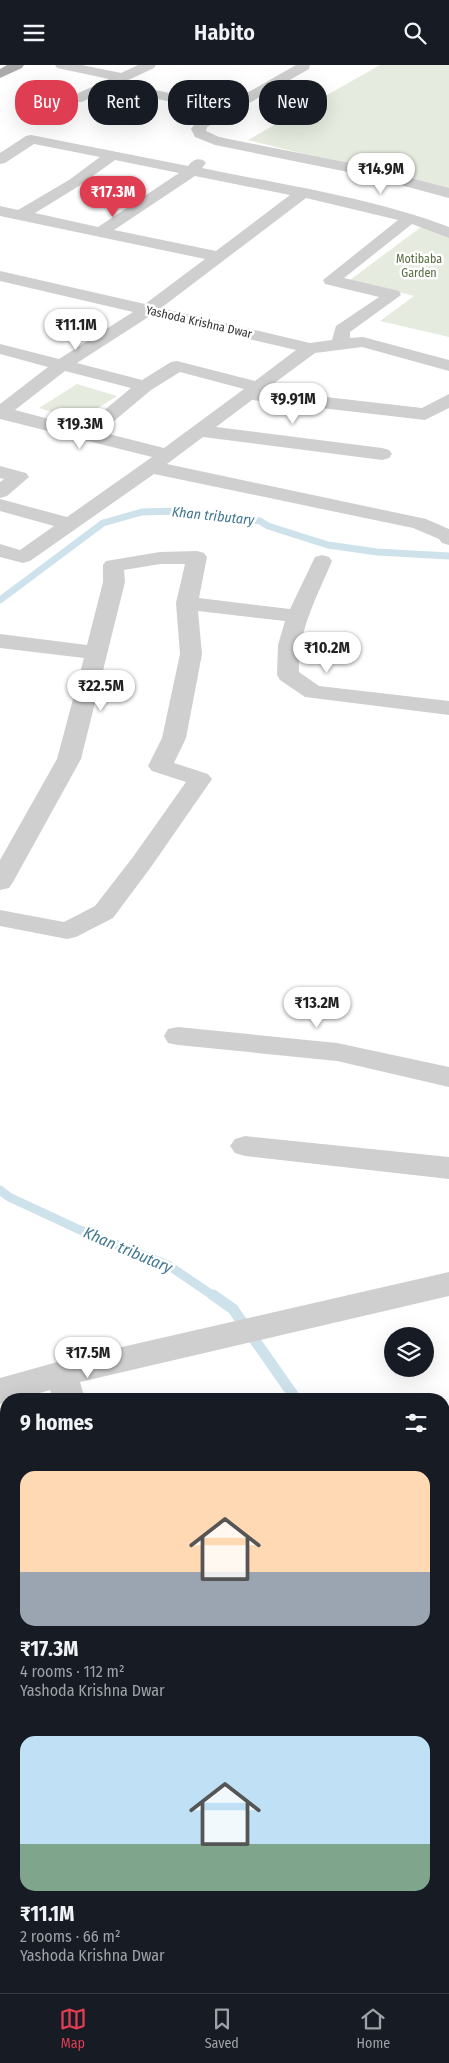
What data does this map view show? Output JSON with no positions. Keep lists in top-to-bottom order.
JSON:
{
  "streets": {
    "street": ["Yashoda Krishna Dwar"]
  },
  "water": ["Khan tributary"],
  "parks": ["Motibaba Garden"],
  "page": {
    "header": "Habito",
    "chip": [
      "Buy",
      "Rent",
      "Filters",
      "New"
    ],
    "price": [
      "₹14.9M",
      "₹17.3M",
      "₹11.1M",
      "₹9.91M",
      "₹19.3M",
      "₹10.2M",
      "₹22.5M",
      "₹13.2M",
      "₹17.5M"
    ],
    "heading": "9 homes",
    "list": [
      {
        "name": "₹17.3M",
        "note": "4 rooms · 112 m² · Yashoda Krishna Dwar"
      },
      {
        "name": "₹11.1M",
        "note": "2 rooms · 66 m² · Yashoda Krishna Dwar"
      }
    ],
    "tabs": ["Map", "Saved", "Home"]
  }
}
